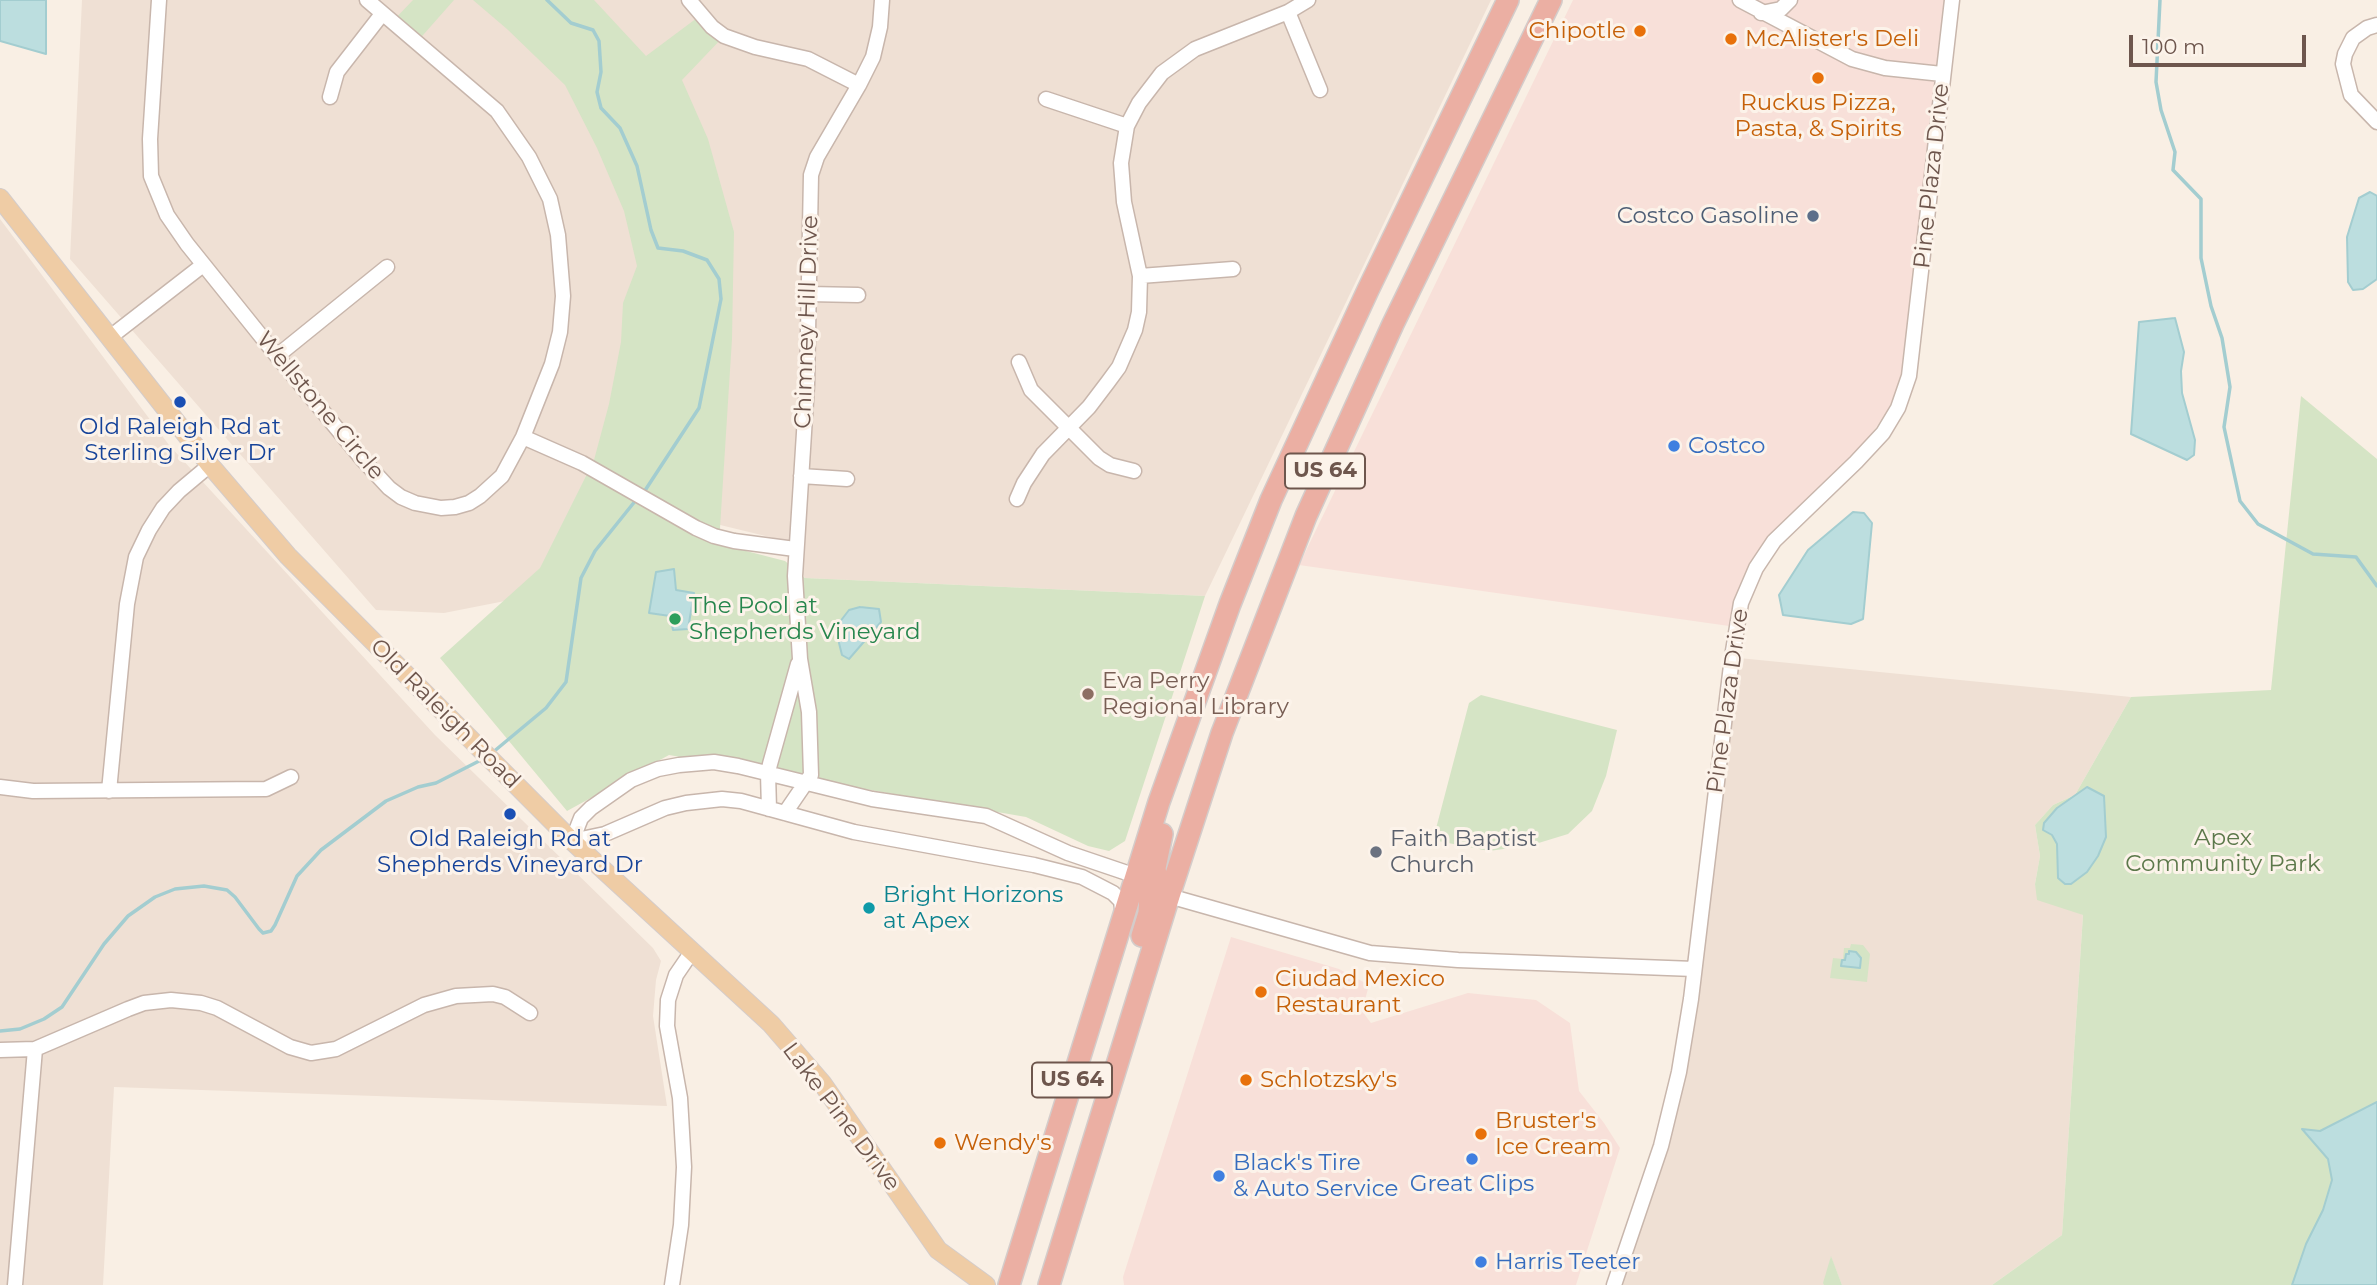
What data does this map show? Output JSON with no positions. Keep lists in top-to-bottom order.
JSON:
{
  "streets": {
    "highway": ["US 64"],
    "main road": ["Old Raleigh Road", "Lake Pine Drive"],
    "street": ["Pine Plaza Drive", "Chimney Hill Drive", "Wellstone Circle"]
  },
  "crossings": [
    ["Old Raleigh Road", "Lake Pine Drive"]
  ],
  "parks": ["Apex Community Park"],
  "places": [
    "Chipotle",
    "McAlister's Deli",
    "Ruckus Pizza, Pasta, & Spirits",
    "Costco Gasoline",
    "Old Raleigh Rd at Sterling Silver Dr",
    "Costco",
    "The Pool at Shepherds Vineyard",
    "Eva Perry Regional Library",
    "Old Raleigh Rd at Shepherds Vineyard Dr",
    "Faith Baptist Church",
    "Bright Horizons at Apex",
    "Ciudad Mexico Restaurant",
    "Schlotzsky's",
    "Bruster's Ice Cream",
    "Wendy's",
    "Great Clips",
    "Black's Tire & Auto Service",
    "Harris Teeter"
  ],
  "scale_bar": "100 m"
}
